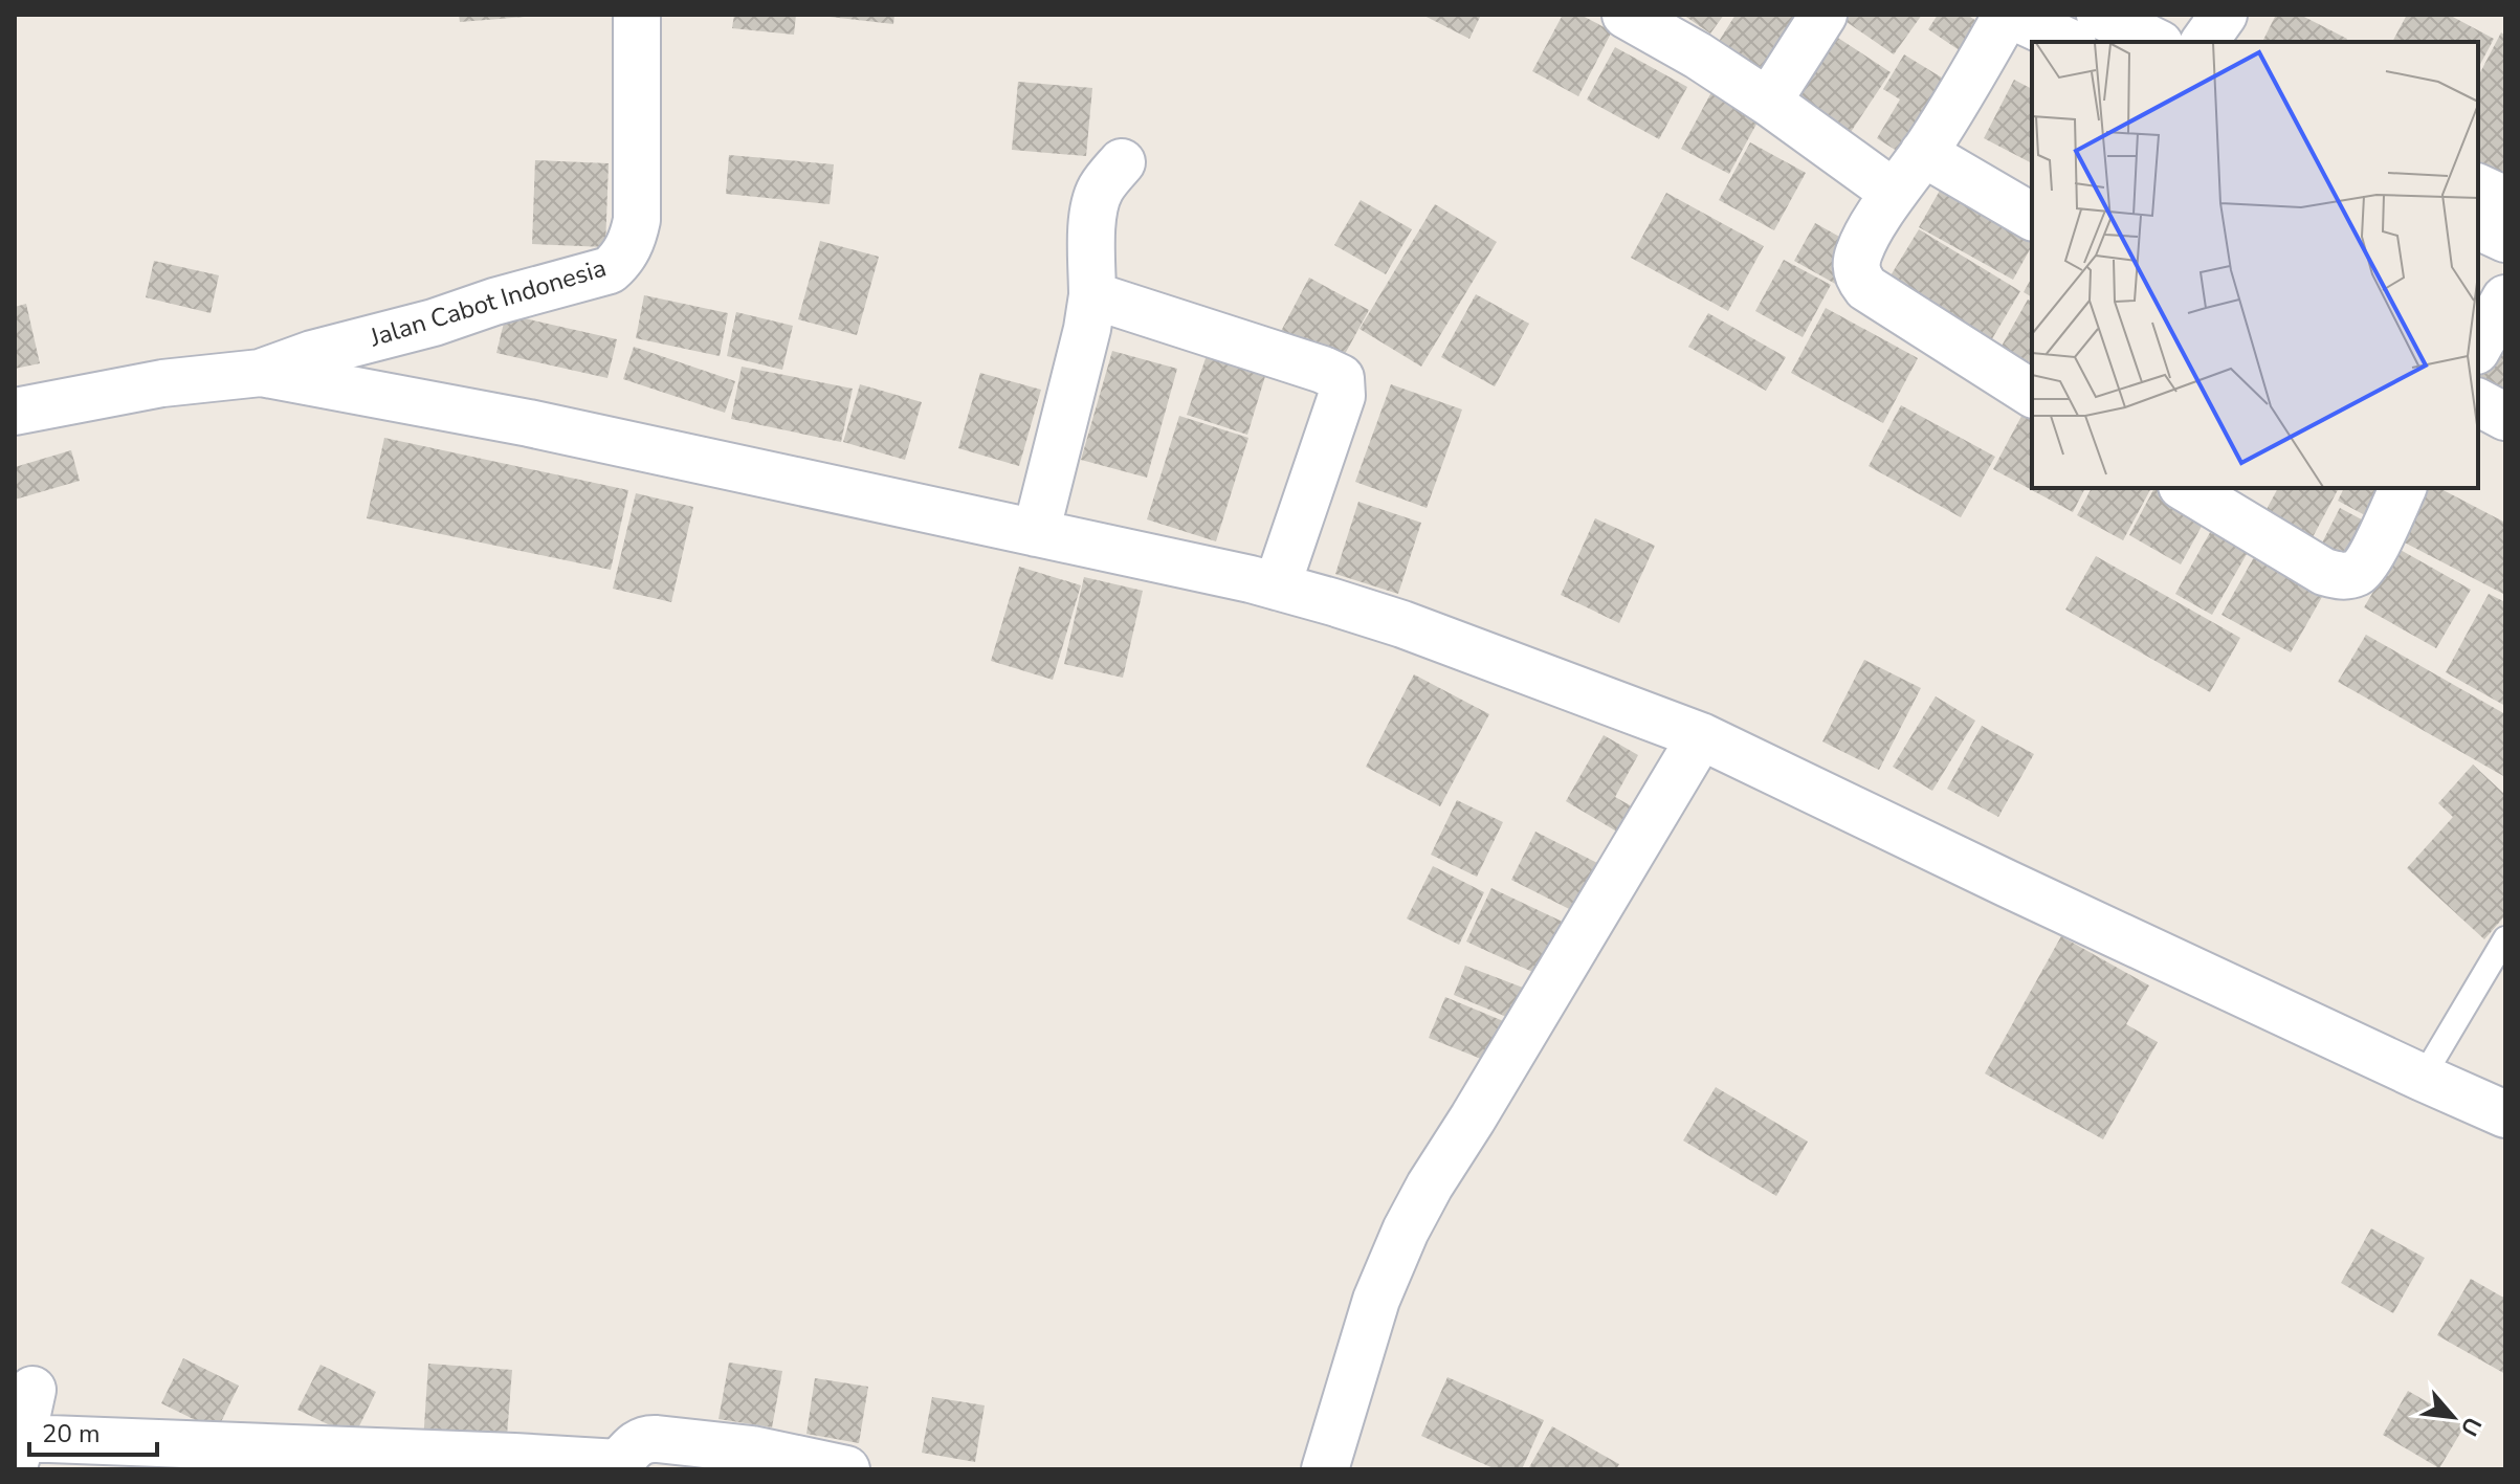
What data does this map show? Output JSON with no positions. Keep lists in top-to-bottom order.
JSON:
{
  "streets": {
    "street": ["Jalan Cabot Indonesia"]
  },
  "scale_bar": "20 m",
  "north": "bottom right"
}
